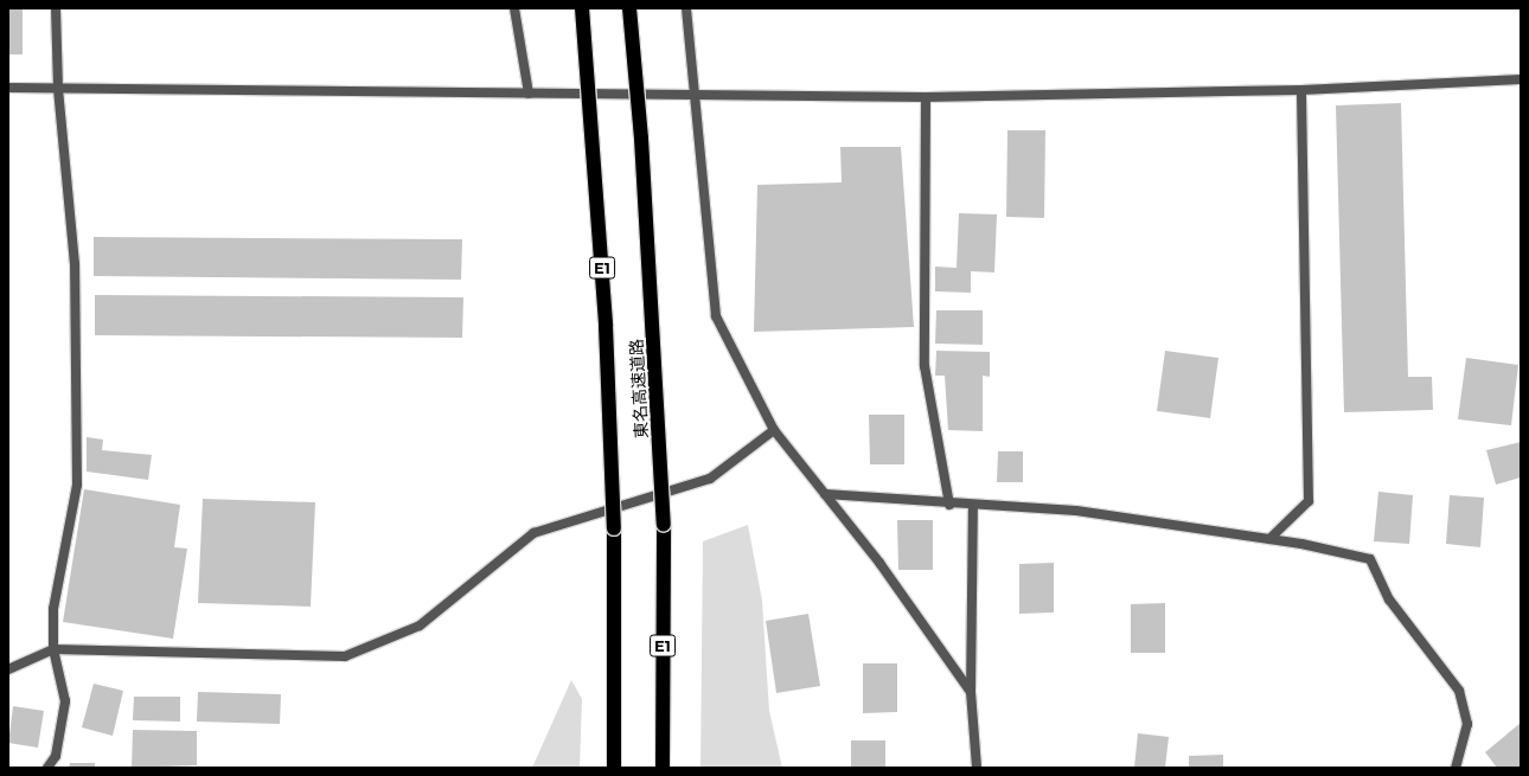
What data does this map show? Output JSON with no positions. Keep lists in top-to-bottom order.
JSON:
{
  "streets": {
    "highway": ["E1", "東名高速道路"]
  }
}
